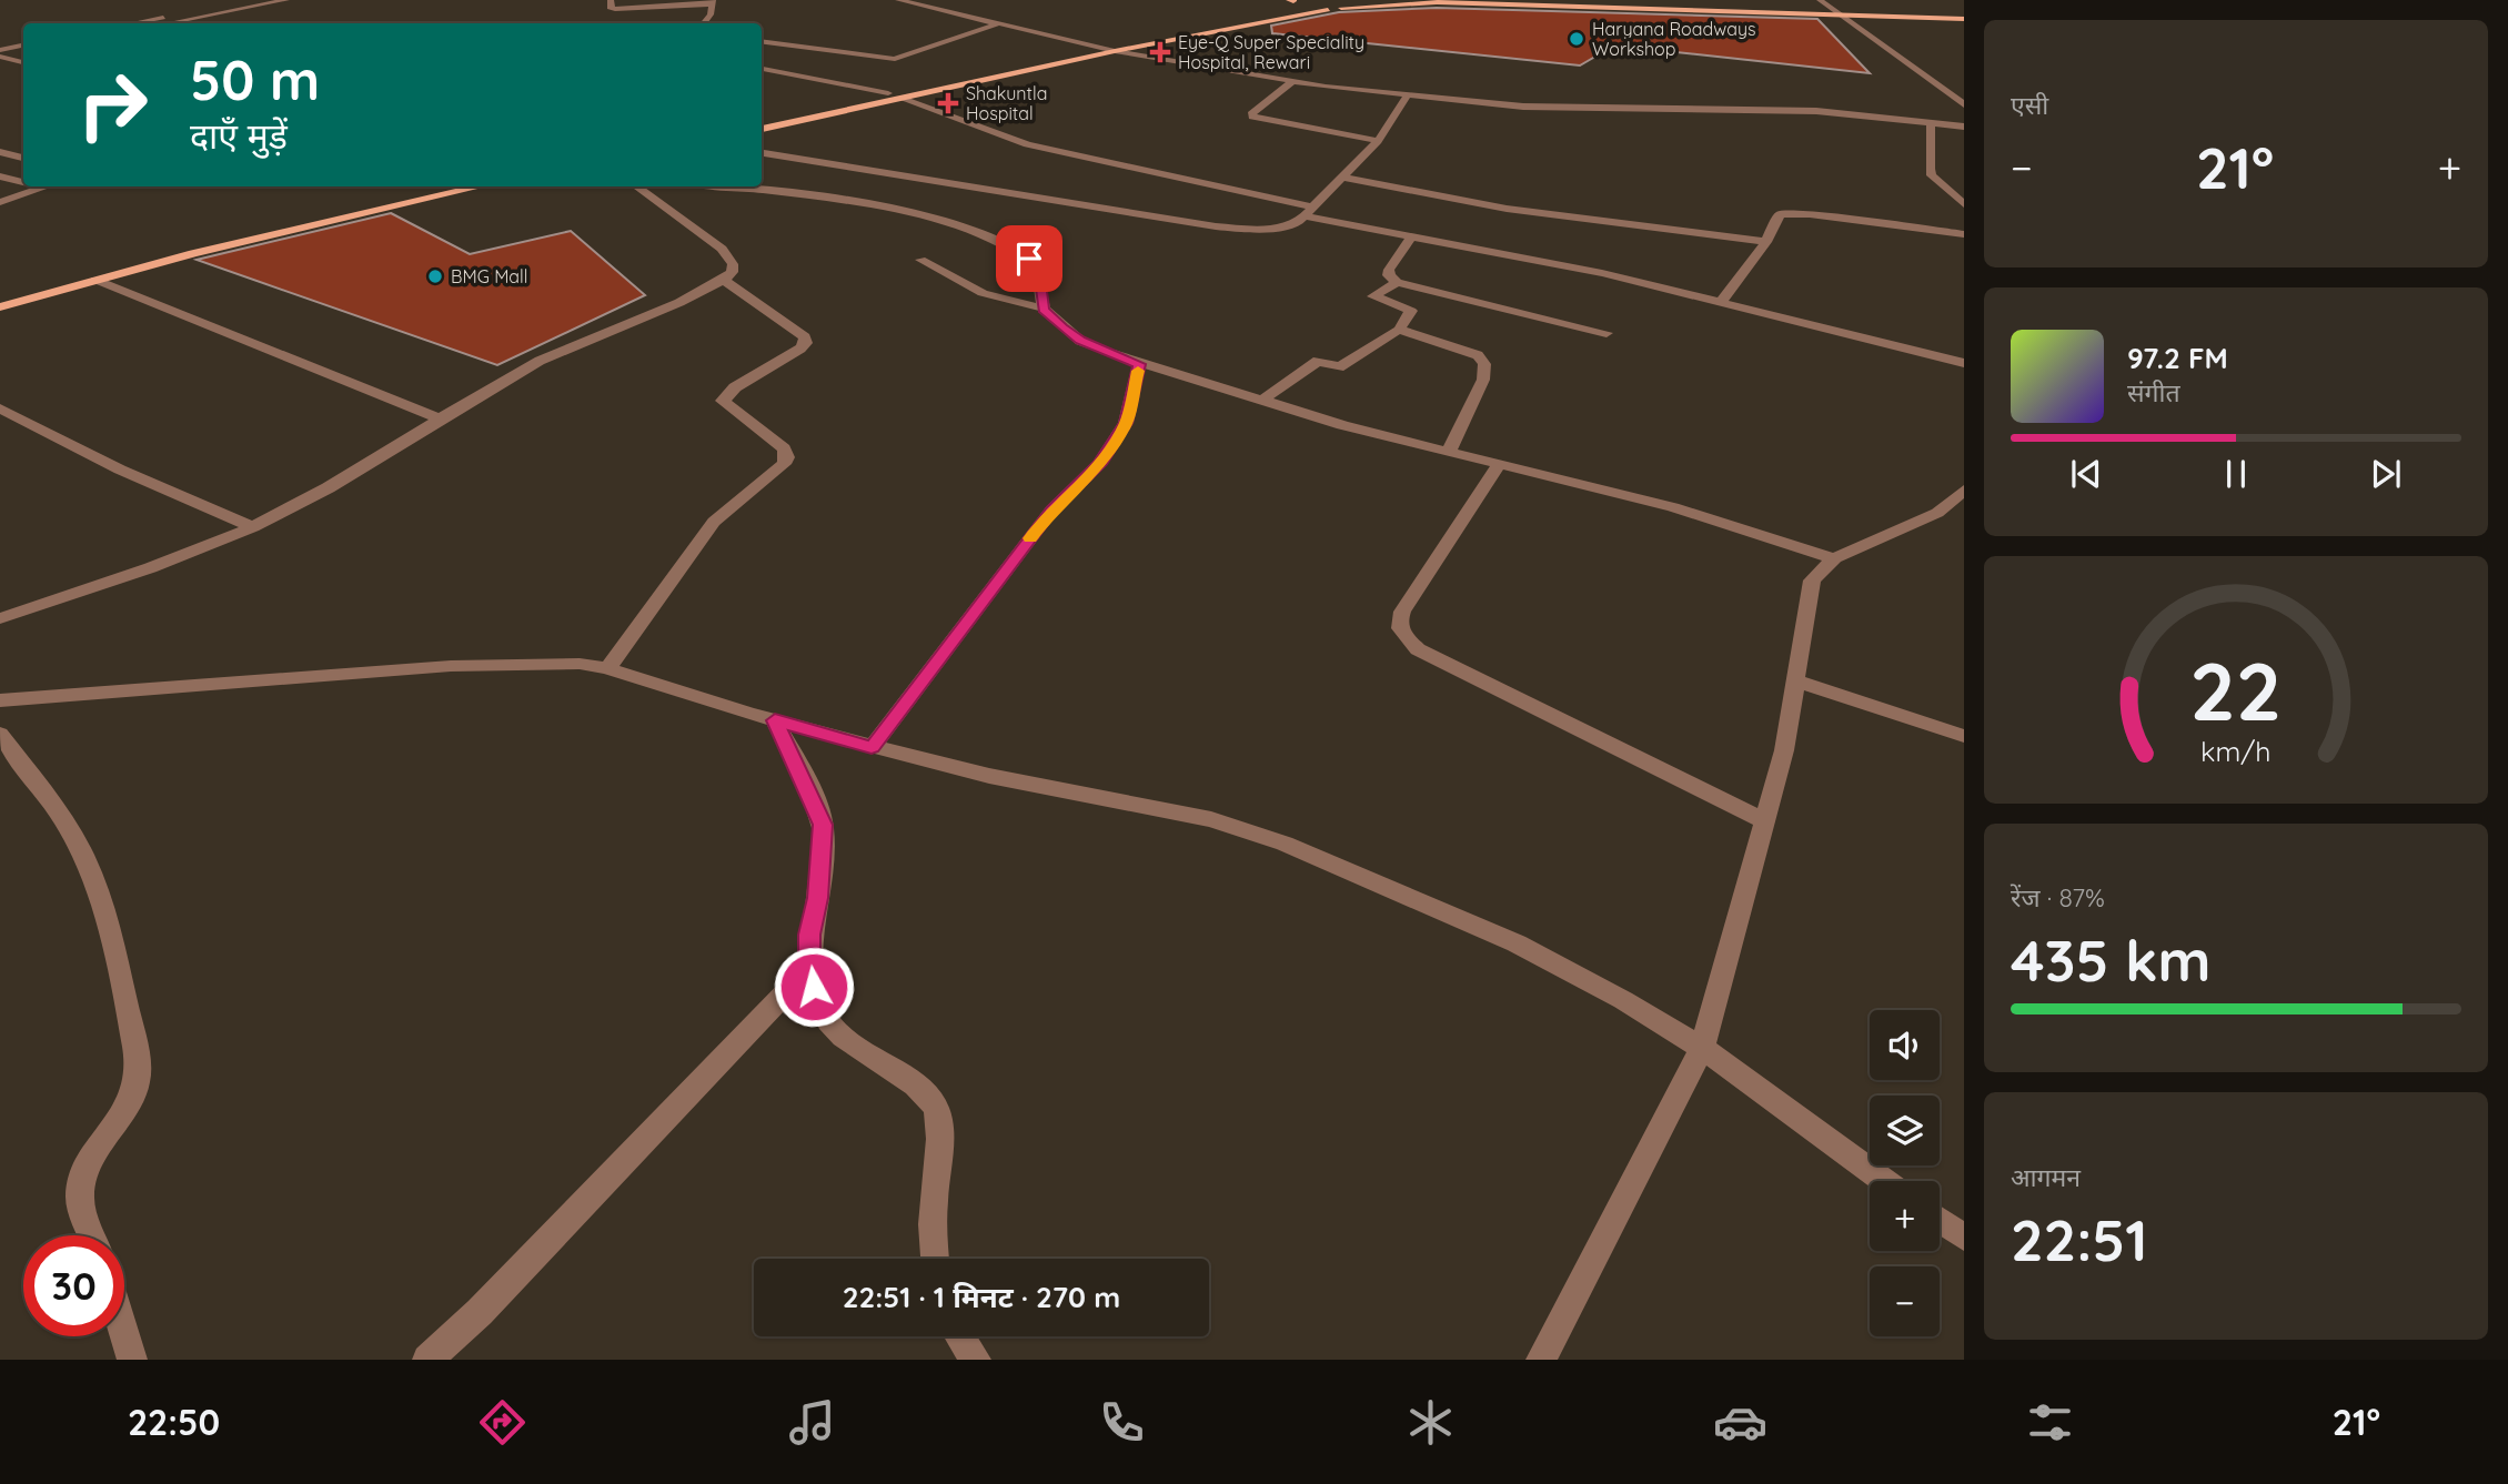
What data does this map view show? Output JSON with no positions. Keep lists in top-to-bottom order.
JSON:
{
  "places": {
    "other": ["Haryana Roadways Workshop", "BMG Mall"],
    "health": ["Eye-Q Super Speciality Hospital, Rewari", "Shakuntla Hospital"]
  },
  "page": {
    "tile": [
      "एसी",
      ["रेंज · 87%", "435 km"],
      ["आगमन", "22:51"]
    ],
    "turn": ["50 m", "दाएँ मुड़ें"],
    "heat": ["−", "21°", "+"],
    "song": ["97.2 FM", "संगीत"],
    "map_buttons": ["+", "−"],
    "limit": "30",
    "trip": "22:51 · 1 मिनट · 270 m",
    "tabs": ["22:50", "21°"],
    "gauge": ["22", "km/h"]
  }
}
